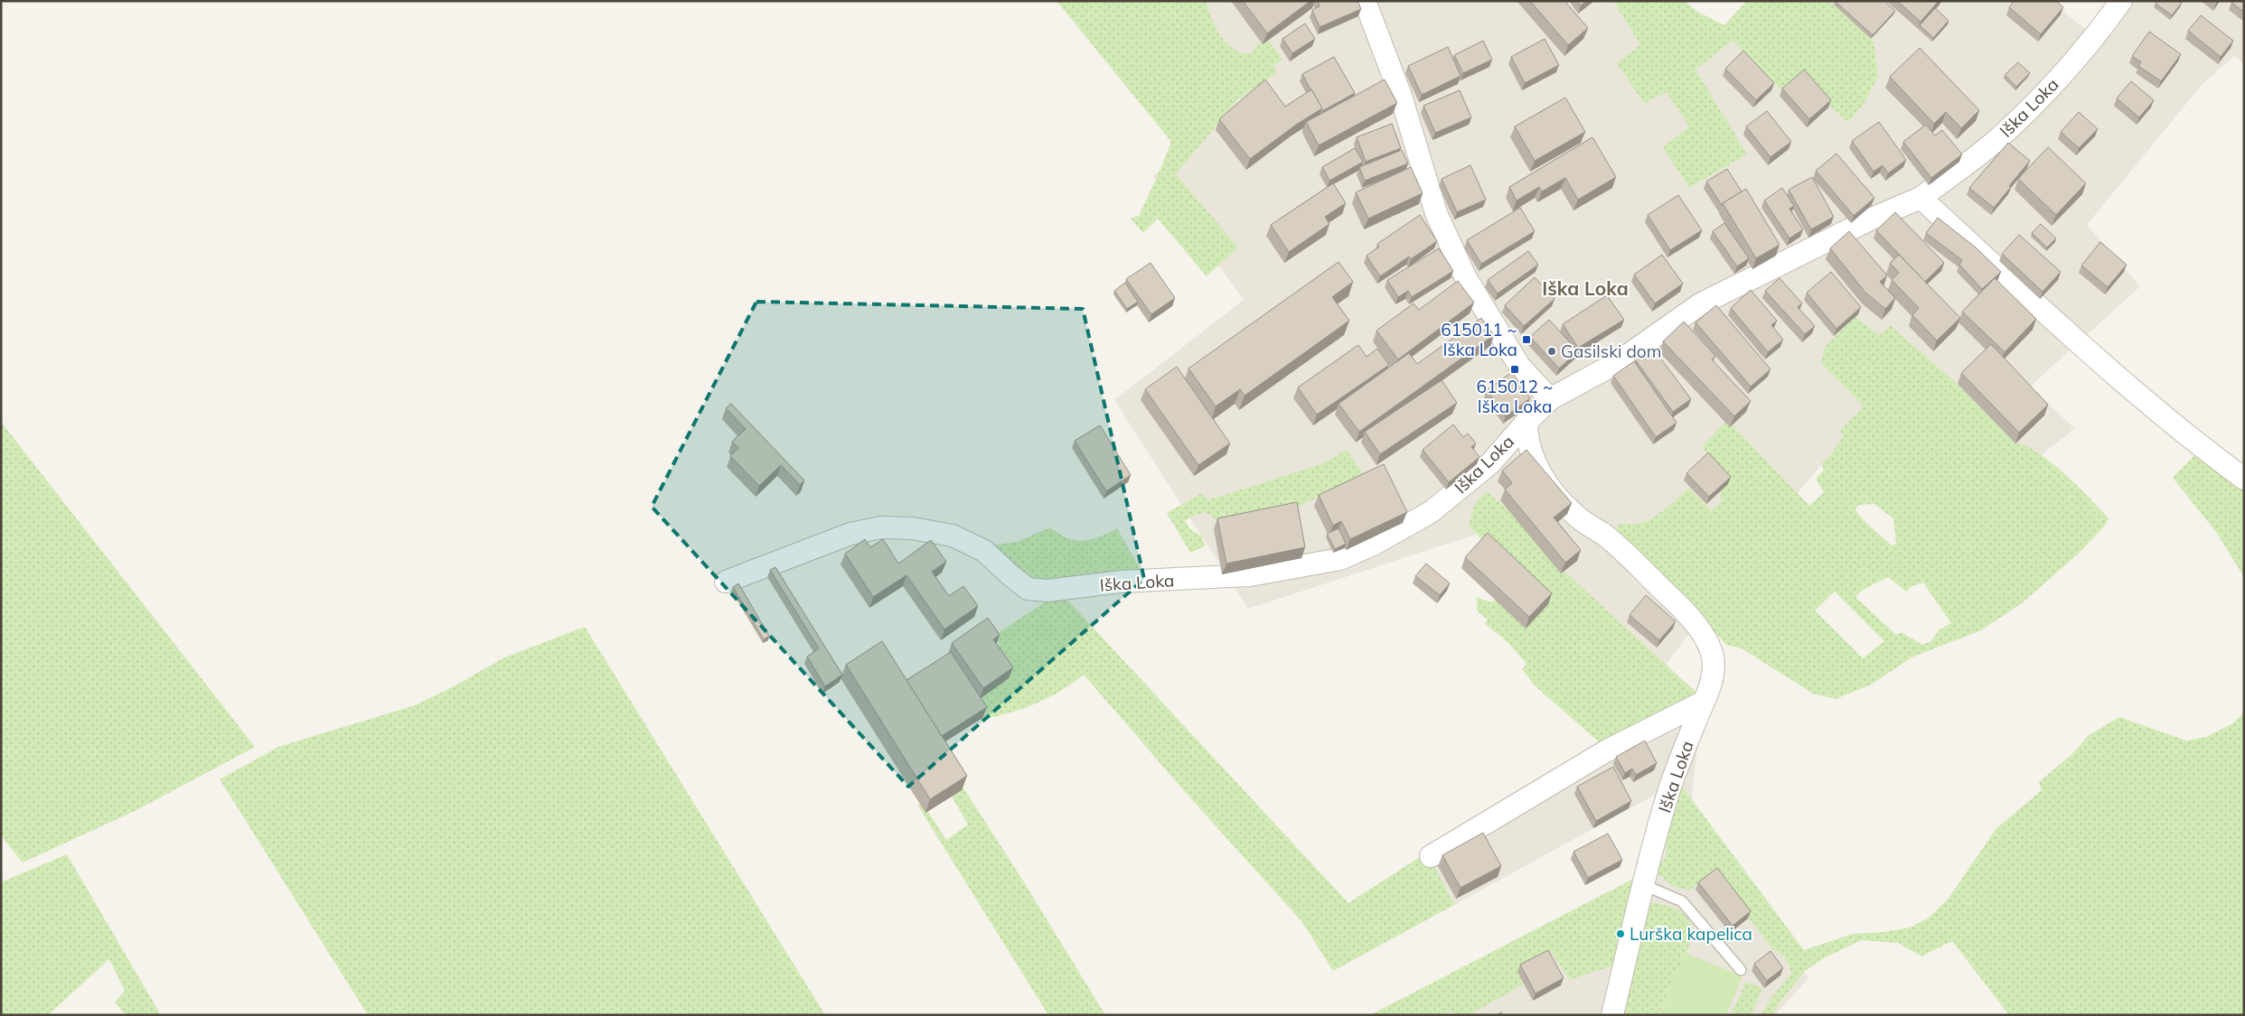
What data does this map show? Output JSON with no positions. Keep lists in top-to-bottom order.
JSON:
{
  "streets": {
    "street": ["Iška Loka"]
  },
  "districts": ["Iška Loka"],
  "places": {
    "transit": ["615011 ~ Iška Loka", "615012 ~ Iška Loka"],
    "other": ["Gasilski dom", "Lurška kapelica"]
  }
}
